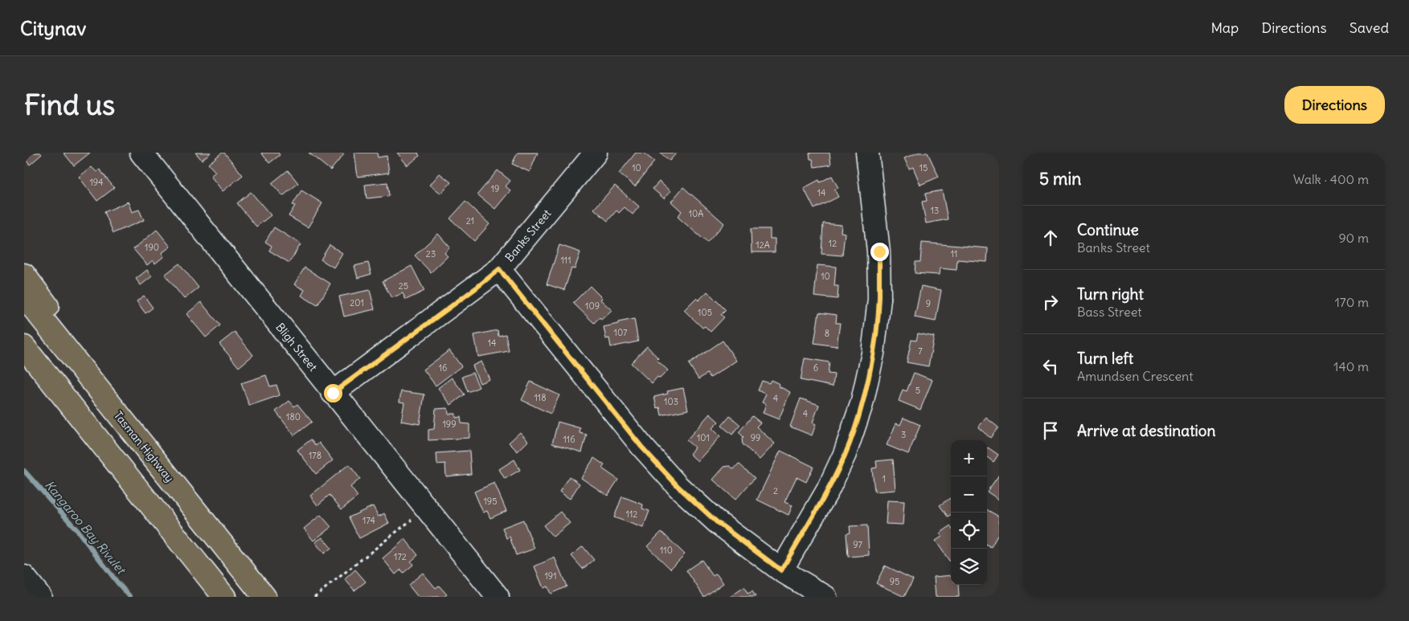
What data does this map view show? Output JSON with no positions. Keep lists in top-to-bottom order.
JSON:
{
  "streets": {
    "highway": ["Tasman Highway"],
    "street": ["Banks Street", "Bligh Street"]
  },
  "crossings": [
    ["Banks Street", "Bligh Street"]
  ],
  "water": ["Kangaroo Bay Rivulet"],
  "house_numbers": [
    "10",
    "15",
    "194",
    "19",
    "14",
    "13",
    "10A",
    "21",
    "12",
    "12A",
    "190",
    "23",
    "11",
    "111",
    "10",
    "25",
    "201",
    "9",
    "109",
    "105",
    "107",
    "8",
    "14",
    "7",
    "16",
    "6",
    "5",
    "118",
    "4",
    "103",
    "4",
    "180",
    "199",
    "3",
    "101",
    "99",
    "116",
    "178",
    "1",
    "2",
    "195",
    "112",
    "174",
    "97",
    "110",
    "172",
    "191",
    "95"
  ],
  "page": {
    "header": "Citynav",
    "nav": ["Map", "Directions", "Saved"],
    "buttons": "Directions",
    "title": "Find us",
    "heading": ["5 min", "Walk · 400 m"],
    "list": [
      ["Continue", "Banks Street", "90 m"],
      ["Turn right", "Bass Street", "170 m"],
      ["Turn left", "Amundsen Crescent", "140 m"],
      "Arrive at destination"
    ],
    "map_buttons": ["+", "−"]
  }
}
